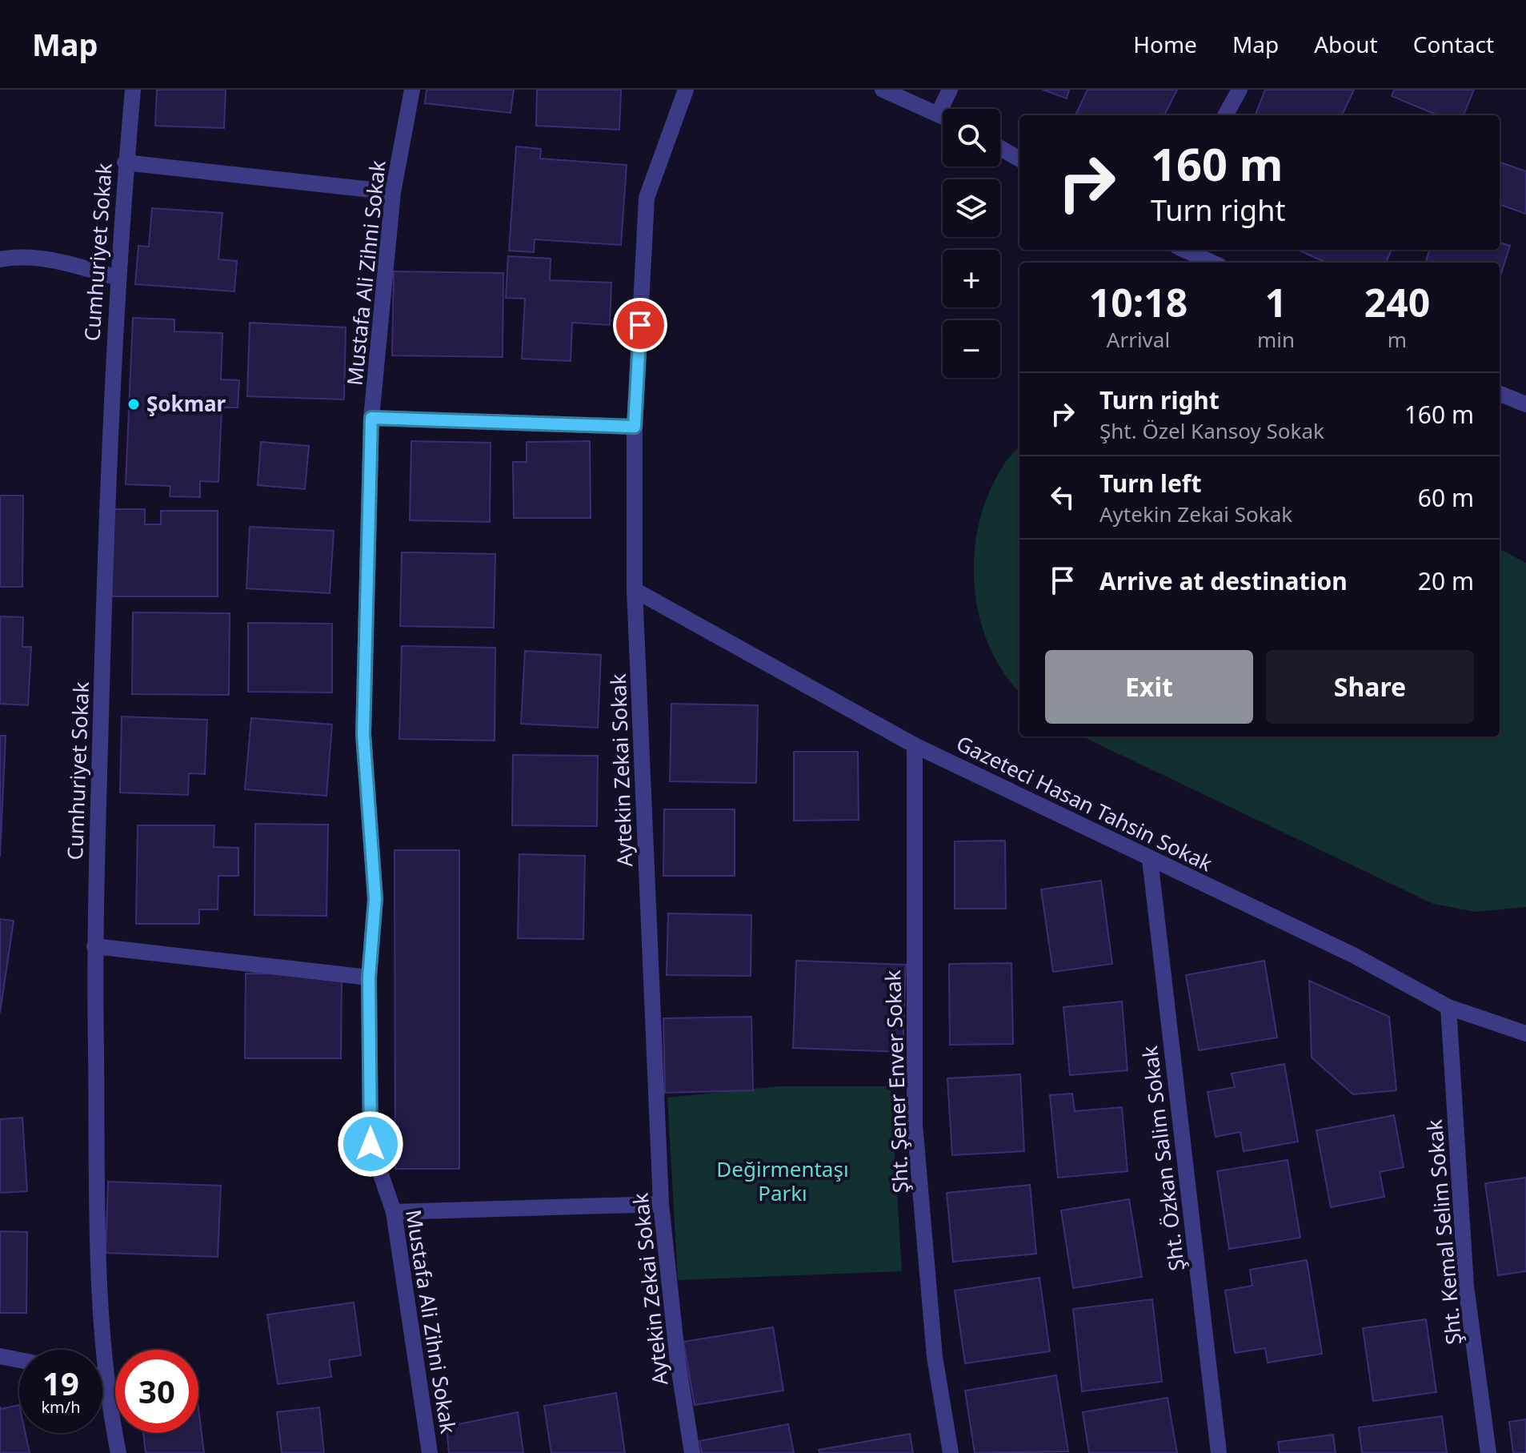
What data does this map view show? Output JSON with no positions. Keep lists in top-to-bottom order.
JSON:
{
  "streets": {
    "street": [
      "Cumhuriyet Sokak",
      "Mustafa Ali Zihni Sokak",
      "Aytekin Zekai Sokak",
      "Gazeteci Hasan Tahsin Sokak",
      "Şht. Şener Enver Sokak",
      "Şht. Özkan Salim Sokak",
      "Şht. Kemal Selim Sokak"
    ]
  },
  "crossings": [
    ["Aytekin Zekai Sokak", "Gazeteci Hasan Tahsin Sokak"],
    ["Gazeteci Hasan Tahsin Sokak", "Şht. Şener Enver Sokak"],
    ["Gazeteci Hasan Tahsin Sokak", "Şht. Özkan Salim Sokak"],
    ["Gazeteci Hasan Tahsin Sokak", "Şht. Kemal Selim Sokak"]
  ],
  "parks": ["Değirmentaşı Parkı"],
  "places": ["Şokmar"],
  "page": {
    "header": "Map",
    "nav": [
      "Home",
      "Map",
      "About",
      "Contact"
    ],
    "map_buttons": ["+", "−"],
    "turn": ["160 m", "Turn right"],
    "eta": [
      "10:18",
      "Arrival",
      "1",
      "min",
      "240",
      "m"
    ],
    "list": [
      {
        "name": "Turn right",
        "note": "Şht. Özel Kansoy Sokak",
        "value": "160 m"
      },
      {
        "name": "Turn left",
        "note": "Aytekin Zekai Sokak",
        "value": "60 m"
      },
      {
        "name": "Arrive at destination",
        "value": "20 m"
      }
    ],
    "buttons": ["Exit", "Share"],
    "speed": "19 km/h",
    "limit": "30"
  }
}
